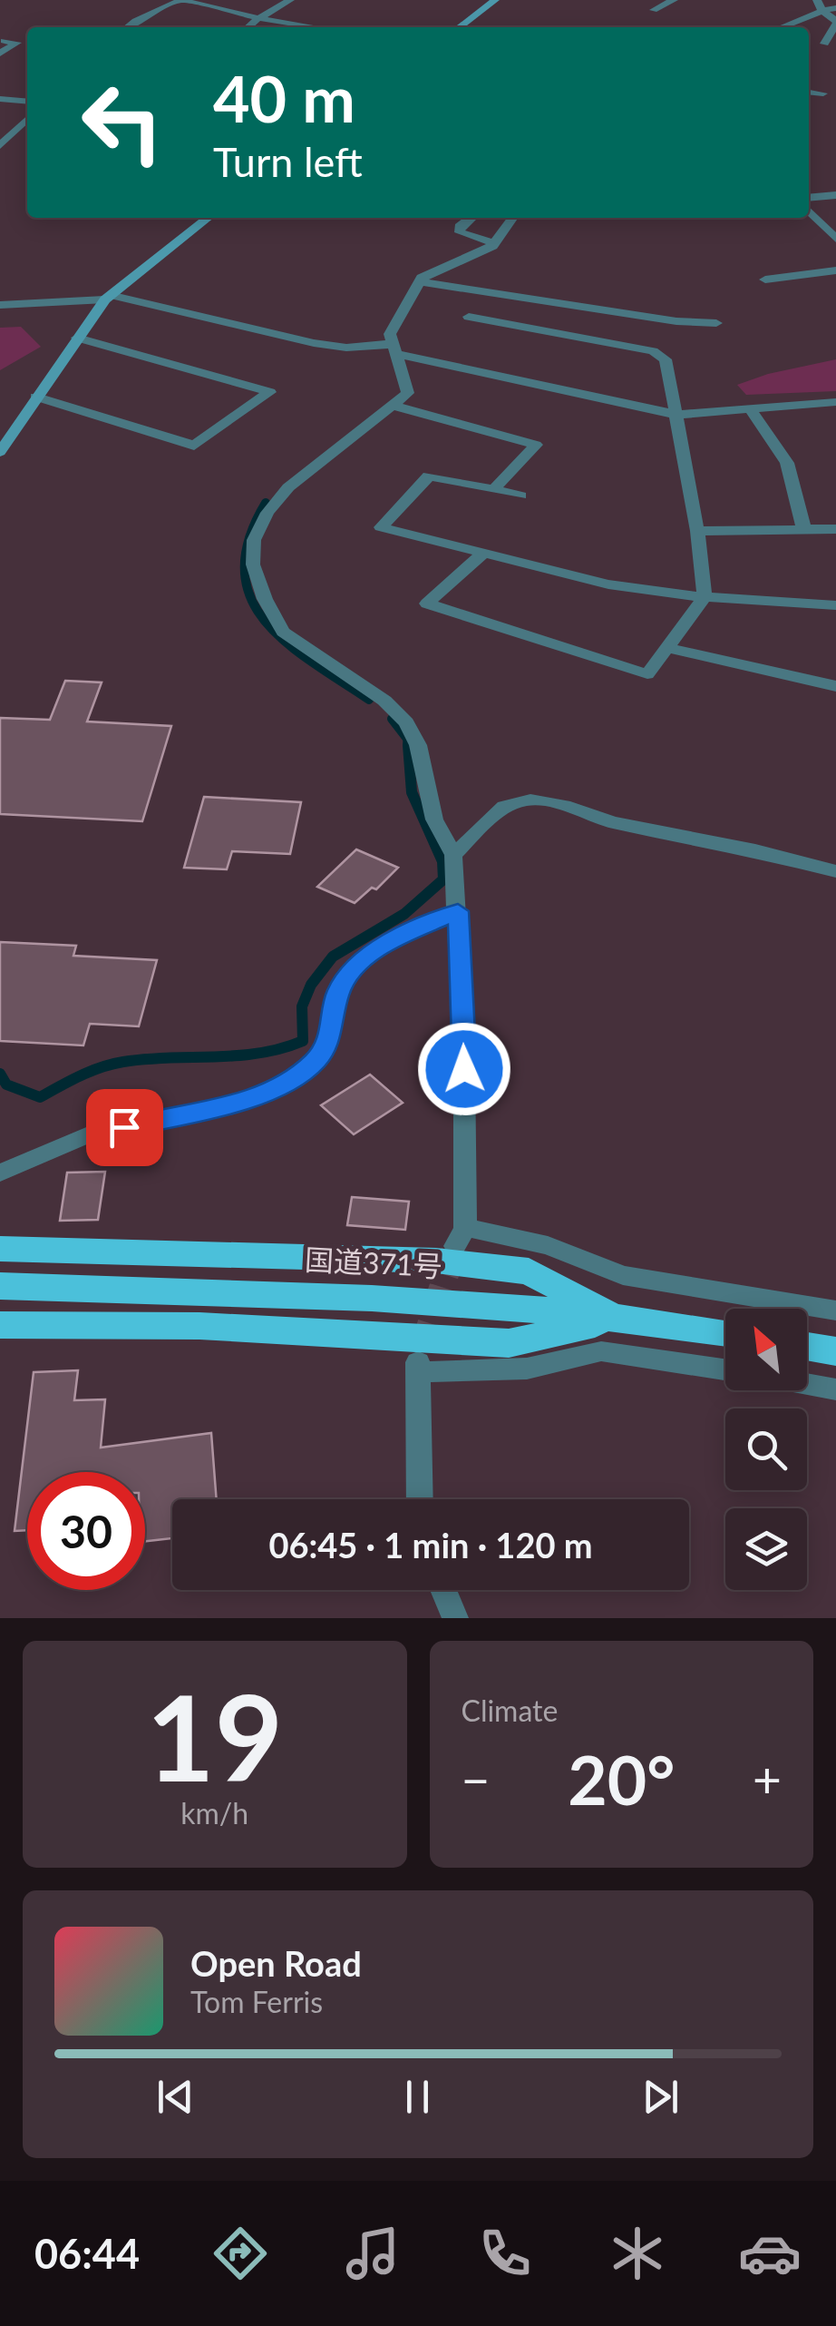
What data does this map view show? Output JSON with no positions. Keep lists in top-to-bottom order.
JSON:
{
  "streets": {
    "highway": ["国道371号"]
  },
  "north": "top left",
  "page": {
    "turn": ["40 m", "Turn left"],
    "limit": "30",
    "trip": "06:45 · 1 min · 120 m",
    "tile": [
      ["19", "km/h"],
      "Climate"
    ],
    "heat": ["−", "20°", "+"],
    "song": ["Open Road", "Tom Ferris"],
    "tabs": "06:44"
  }
}
